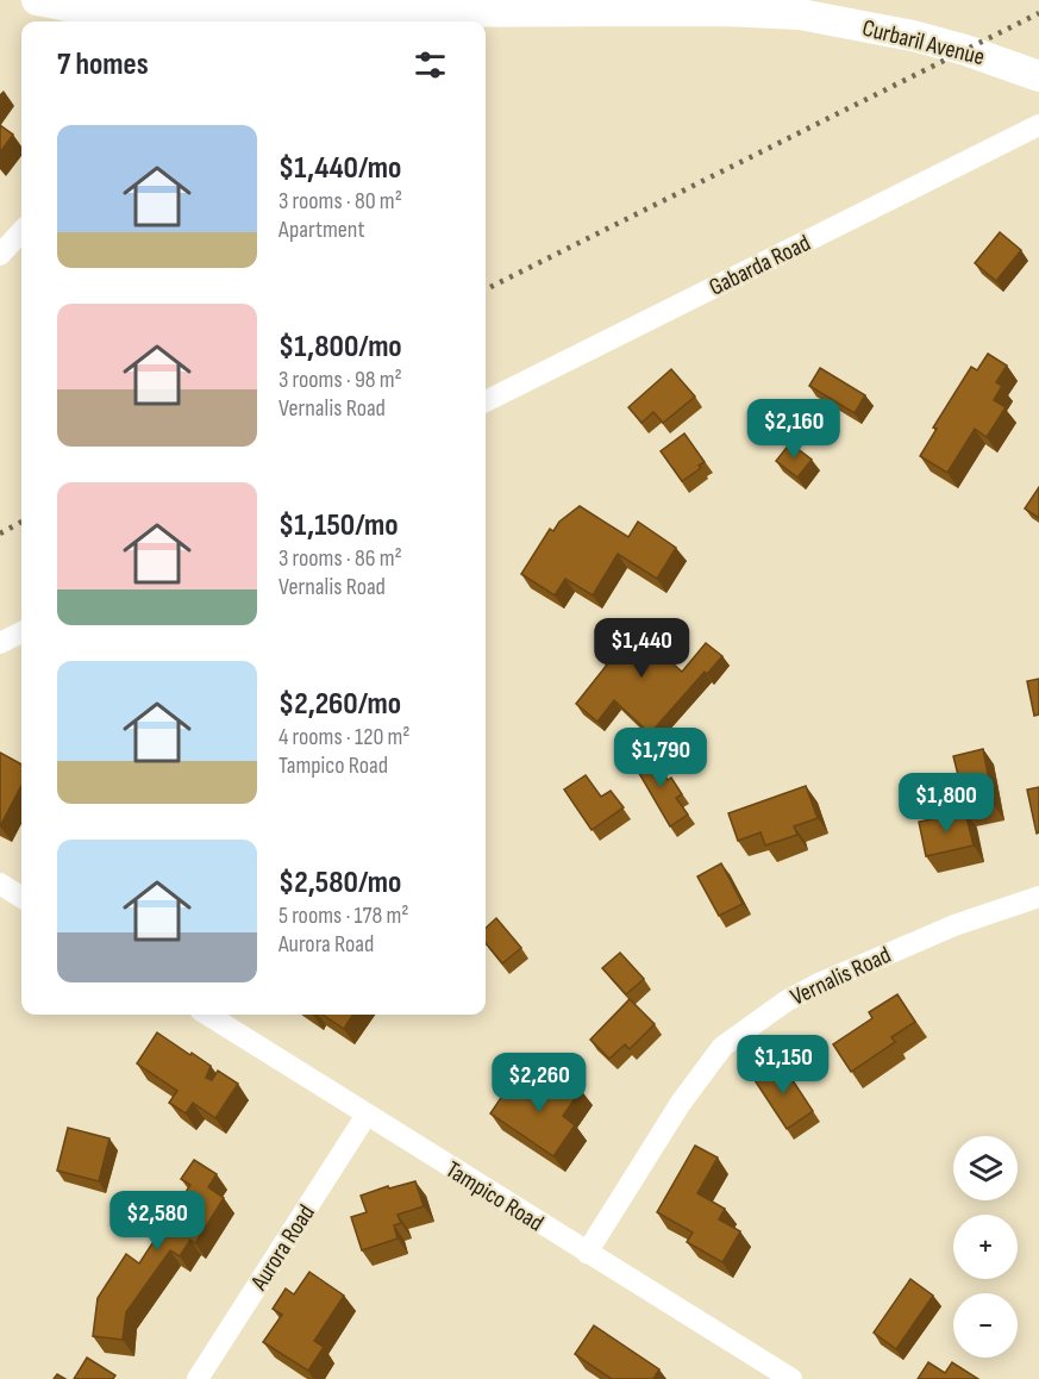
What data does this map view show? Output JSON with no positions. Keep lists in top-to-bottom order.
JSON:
{
  "streets": {
    "street": [
      "Curbaril Avenue",
      "Gabarda Road",
      "Vernalis Road",
      "Tampico Road",
      "Aurora Road"
    ]
  },
  "crossings": [
    ["Vernalis Road", "Tampico Road"],
    ["Tampico Road", "Aurora Road"]
  ],
  "page": {
    "heading": "7 homes",
    "list": [
      {
        "name": "$1,440/mo",
        "note": "3 rooms · 80 m² · Apartment"
      },
      {
        "name": "$1,800/mo",
        "note": "3 rooms · 98 m² · Vernalis Road"
      },
      {
        "name": "$1,150/mo",
        "note": "3 rooms · 86 m² · Vernalis Road"
      },
      {
        "name": "$2,260/mo",
        "note": "4 rooms · 120 m² · Tampico Road"
      },
      {
        "name": "$2,580/mo",
        "note": "5 rooms · 178 m² · Aurora Road"
      }
    ],
    "price": [
      "$2,160",
      "$1,440",
      "$1,790",
      "$1,800",
      "$1,150",
      "$2,260",
      "$2,580"
    ],
    "map_buttons": ["+", "−"]
  }
}
